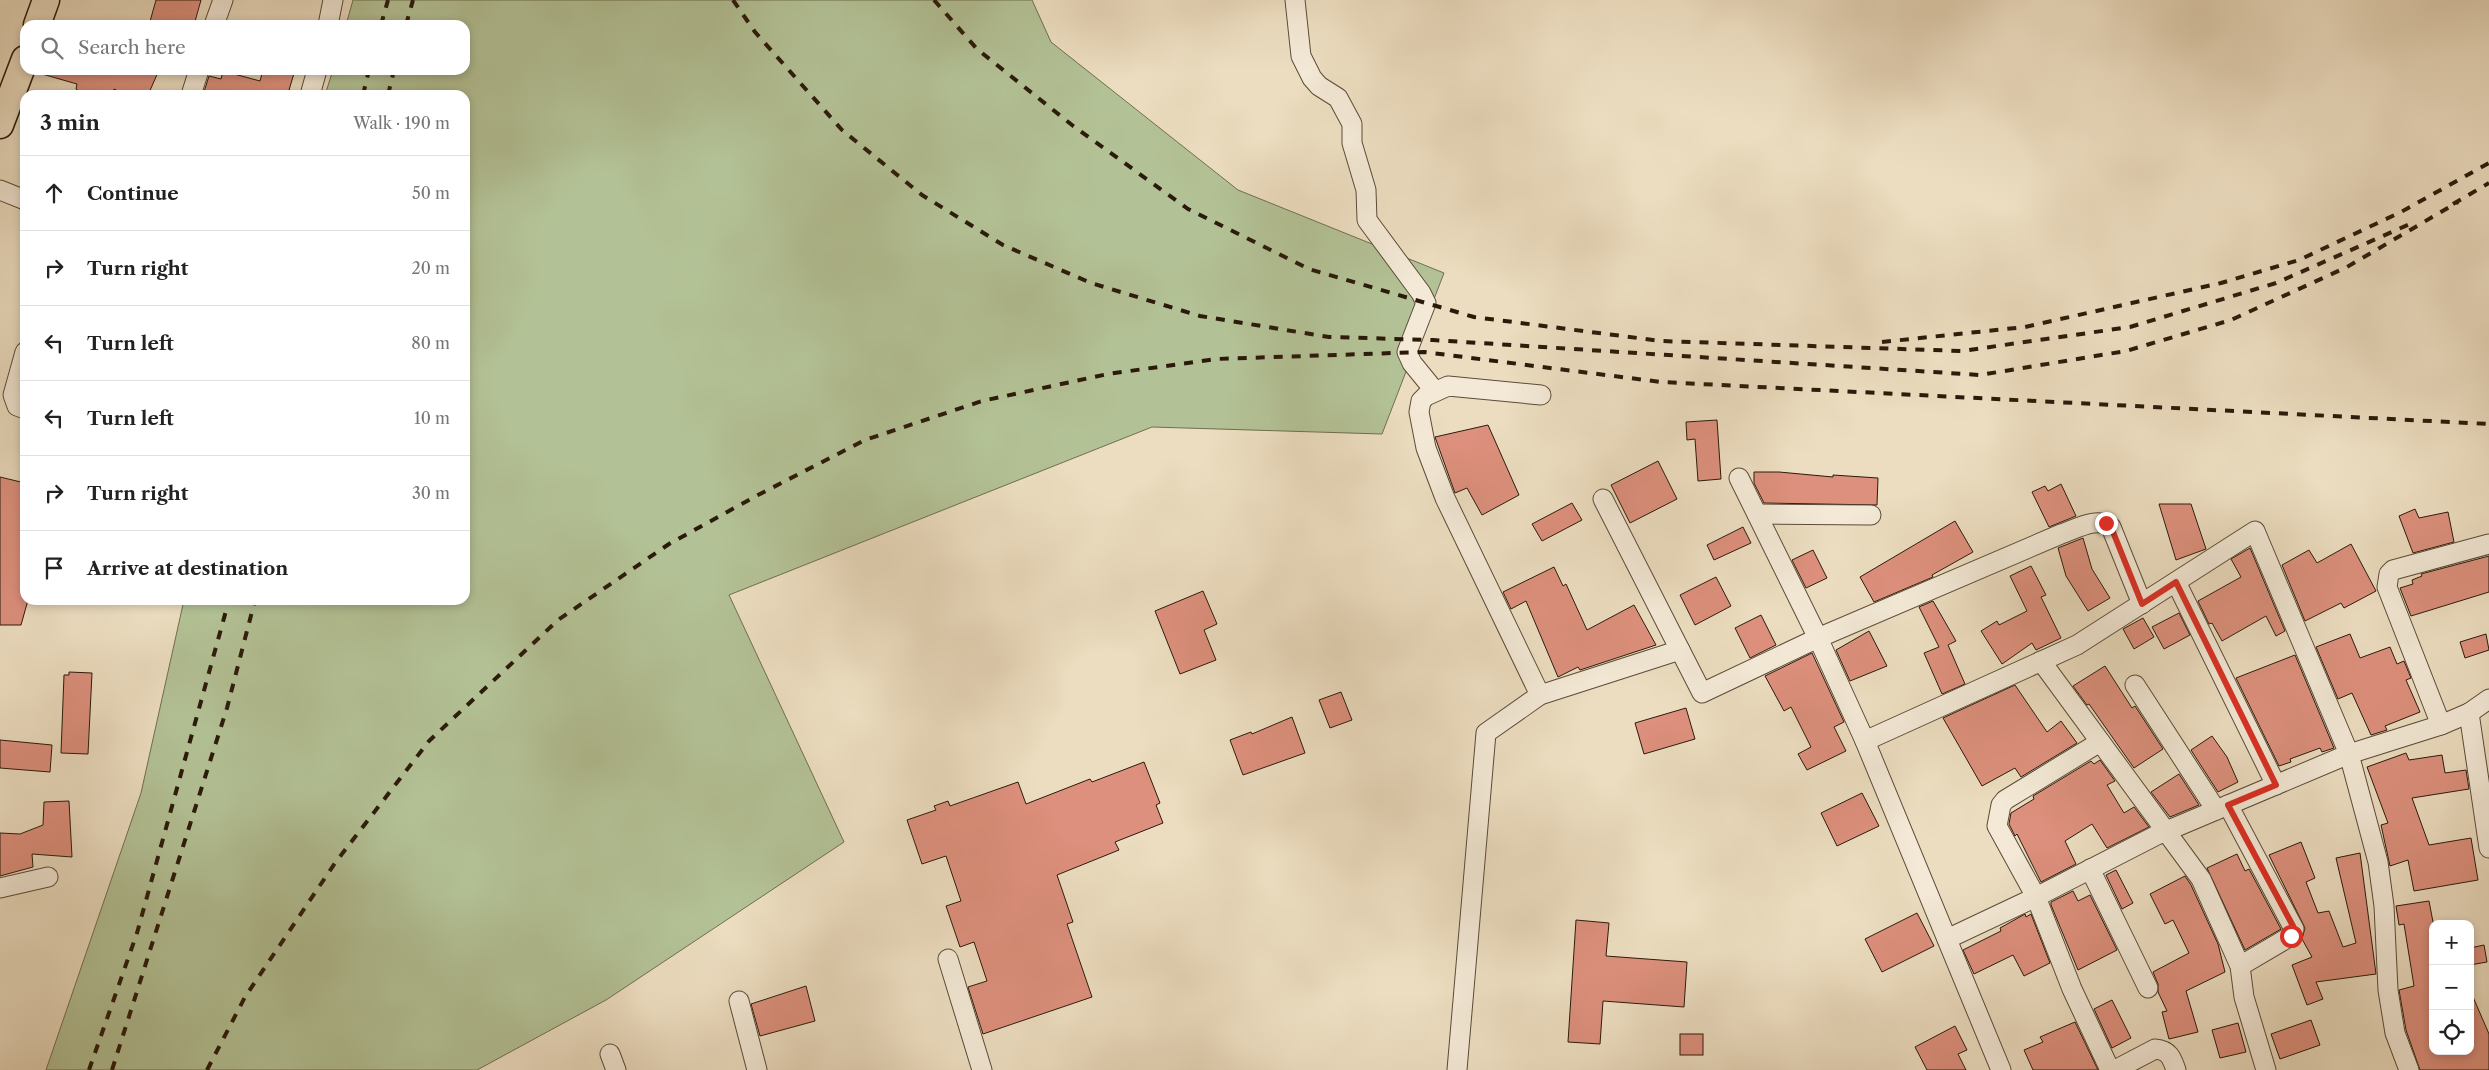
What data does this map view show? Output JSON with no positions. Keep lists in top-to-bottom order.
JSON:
{
  "page": {
    "search": "Search here",
    "heading": ["3 min", "Walk · 190 m"],
    "list": [
      ["Continue", "50 m"],
      ["Turn right", "20 m"],
      ["Turn left", "80 m"],
      ["Turn left", "10 m"],
      ["Turn right", "30 m"],
      "Arrive at destination"
    ],
    "map_buttons": ["+", "−"]
  }
}
